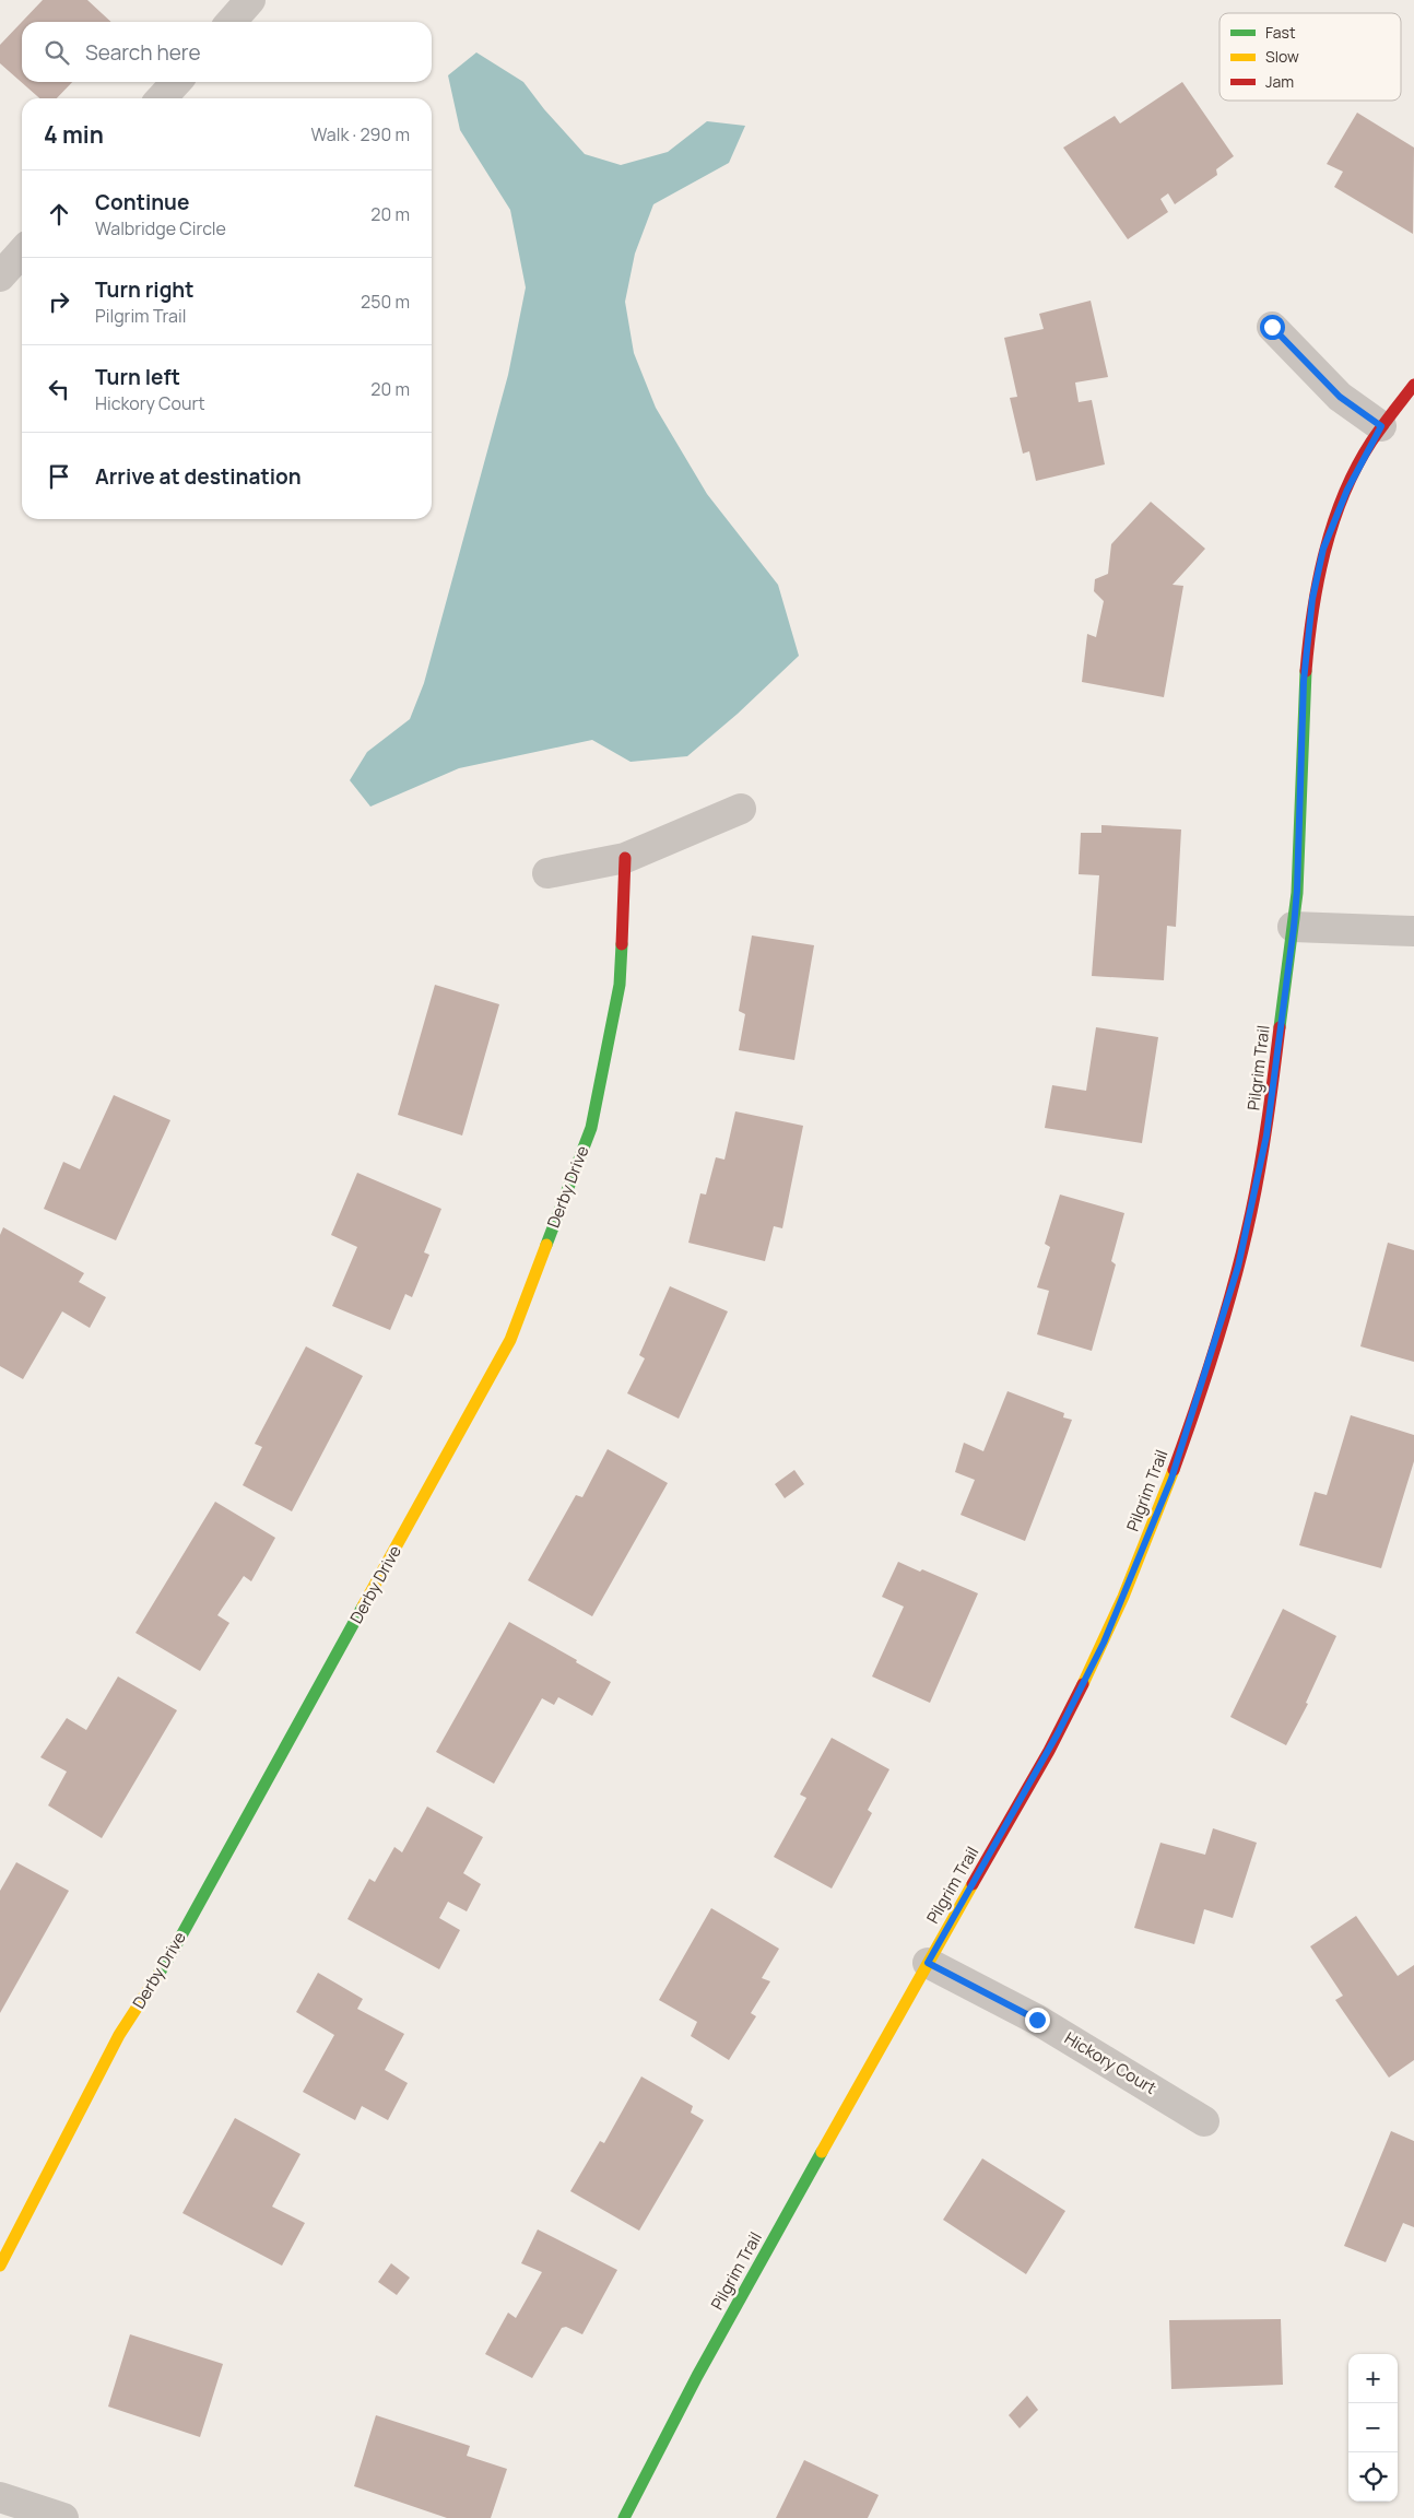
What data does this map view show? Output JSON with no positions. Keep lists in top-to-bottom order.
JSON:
{
  "streets": {
    "street": ["Pilgrim Trail", "Derby Drive", "Hickory Court"]
  },
  "crossings": [
    ["Pilgrim Trail", "Hickory Court"]
  ],
  "legend": ["Fast", "Slow", "Jam"],
  "page": {
    "search": "Search here",
    "heading": ["4 min", "Walk · 290 m"],
    "list": [
      ["Continue", "Walbridge Circle", "20 m"],
      ["Turn right", "Pilgrim Trail", "250 m"],
      ["Turn left", "Hickory Court", "20 m"],
      "Arrive at destination"
    ],
    "map_buttons": ["+", "−"]
  }
}
